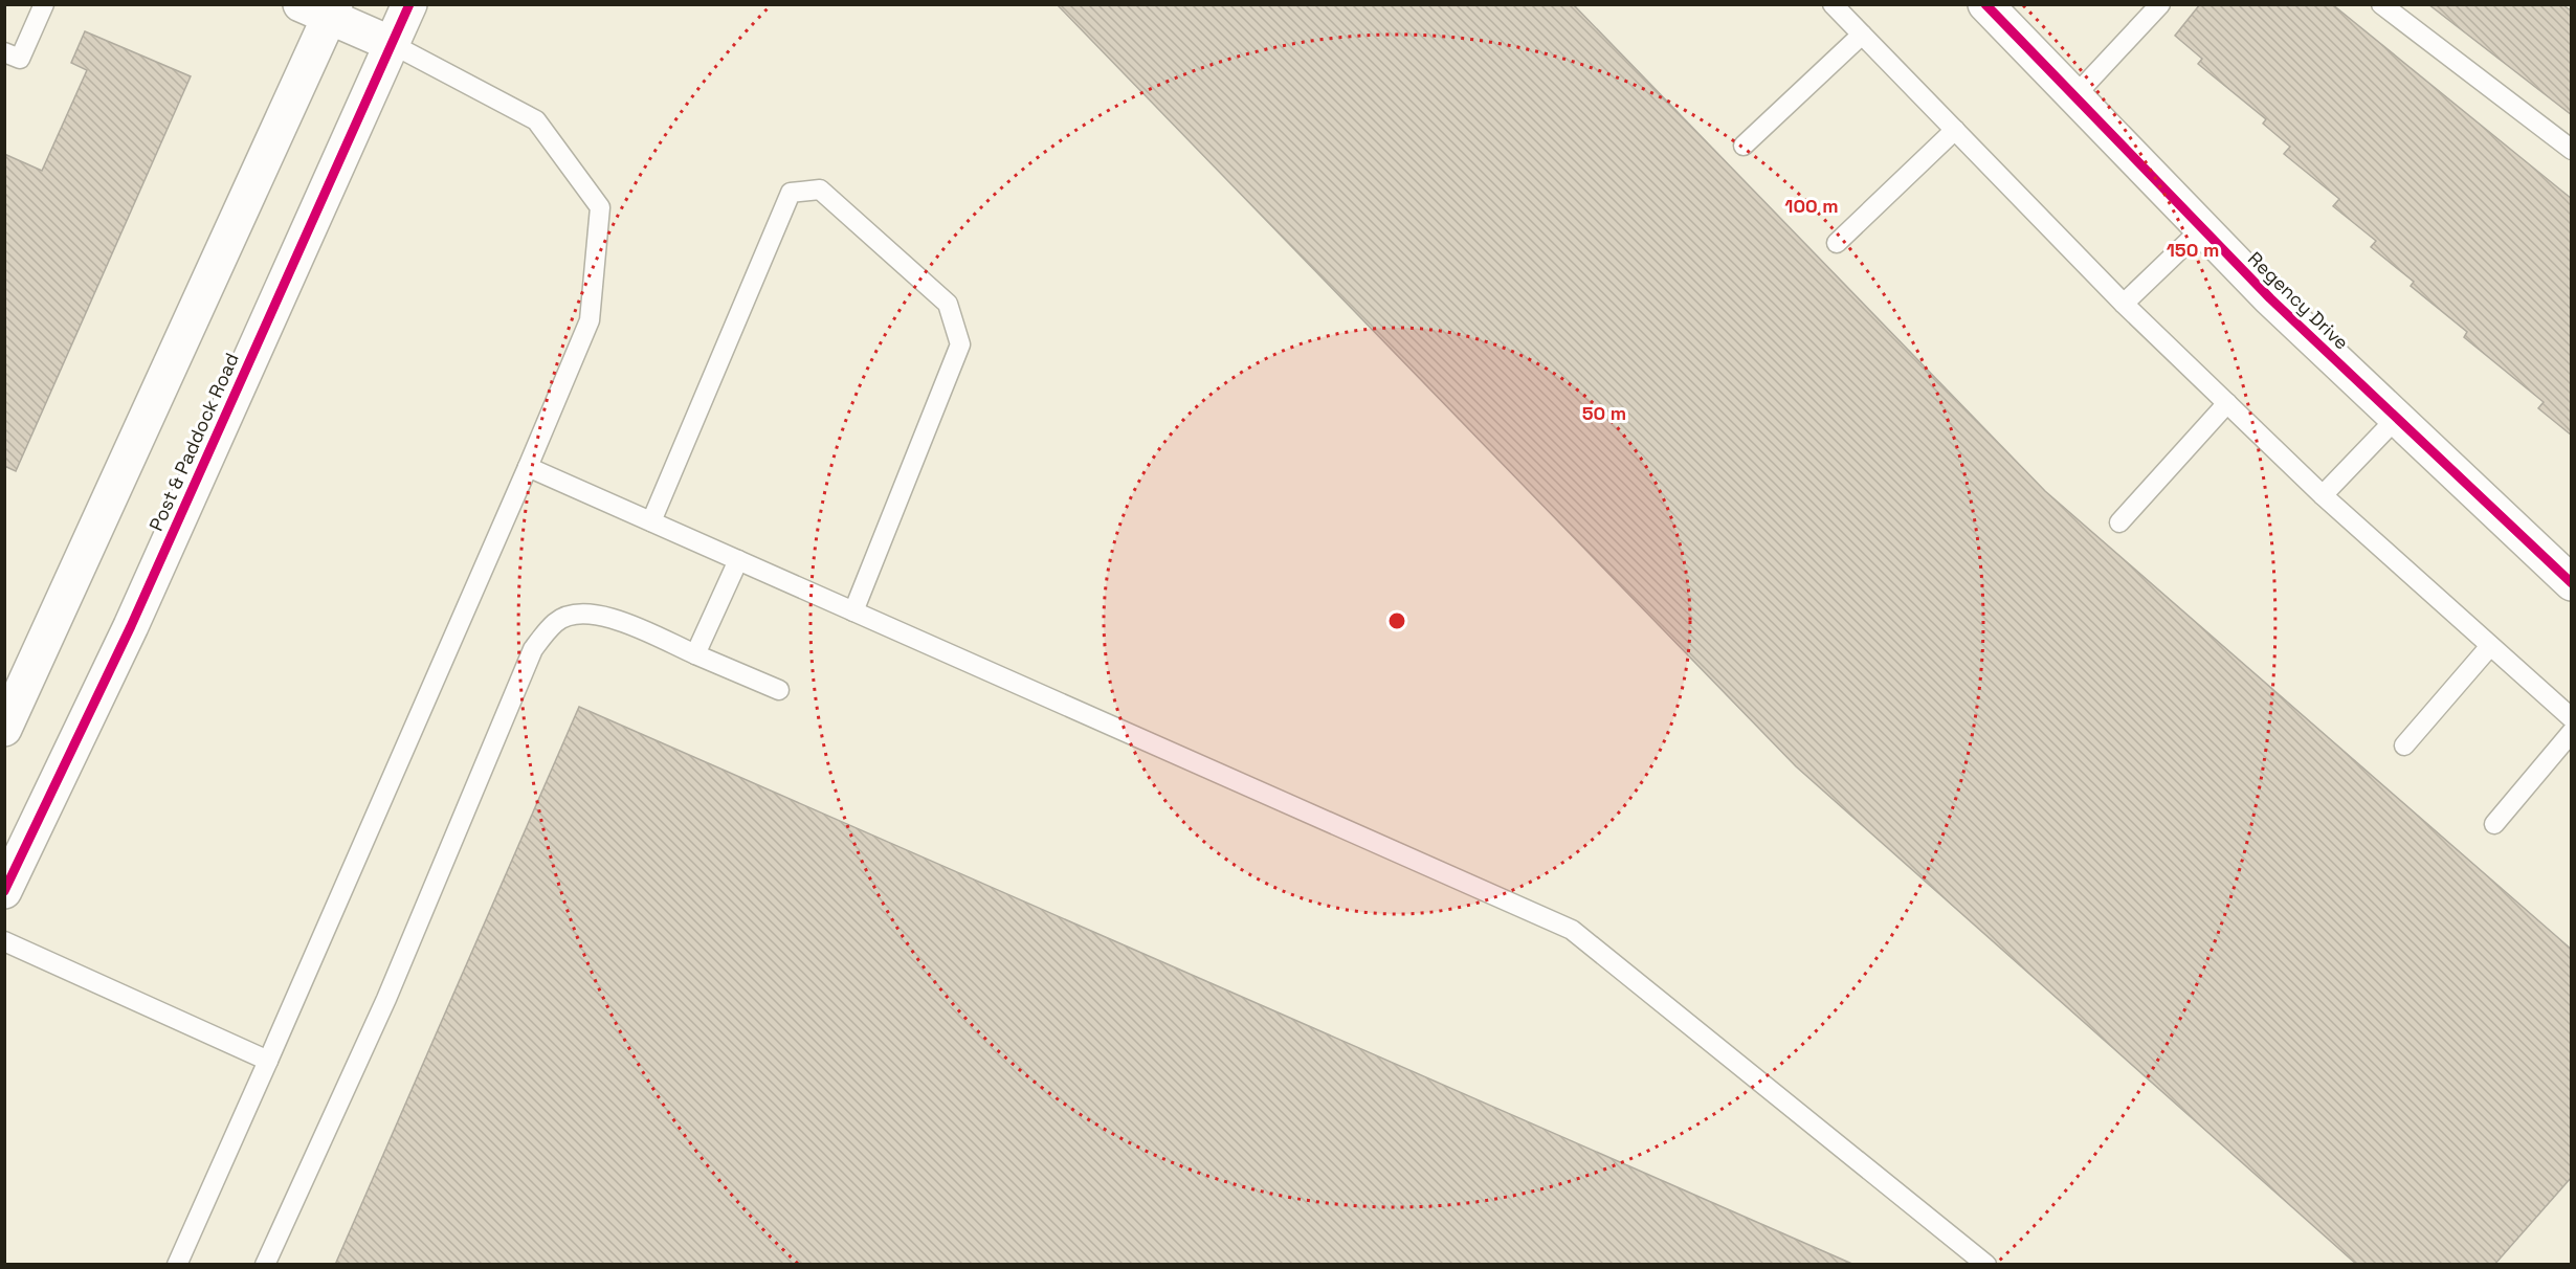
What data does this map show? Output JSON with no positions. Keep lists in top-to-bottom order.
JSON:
{
  "streets": {
    "street": ["Regency Drive", "Post & Paddock Road"]
  },
  "rings": ["100 m", "150 m", "50 m"]
}
